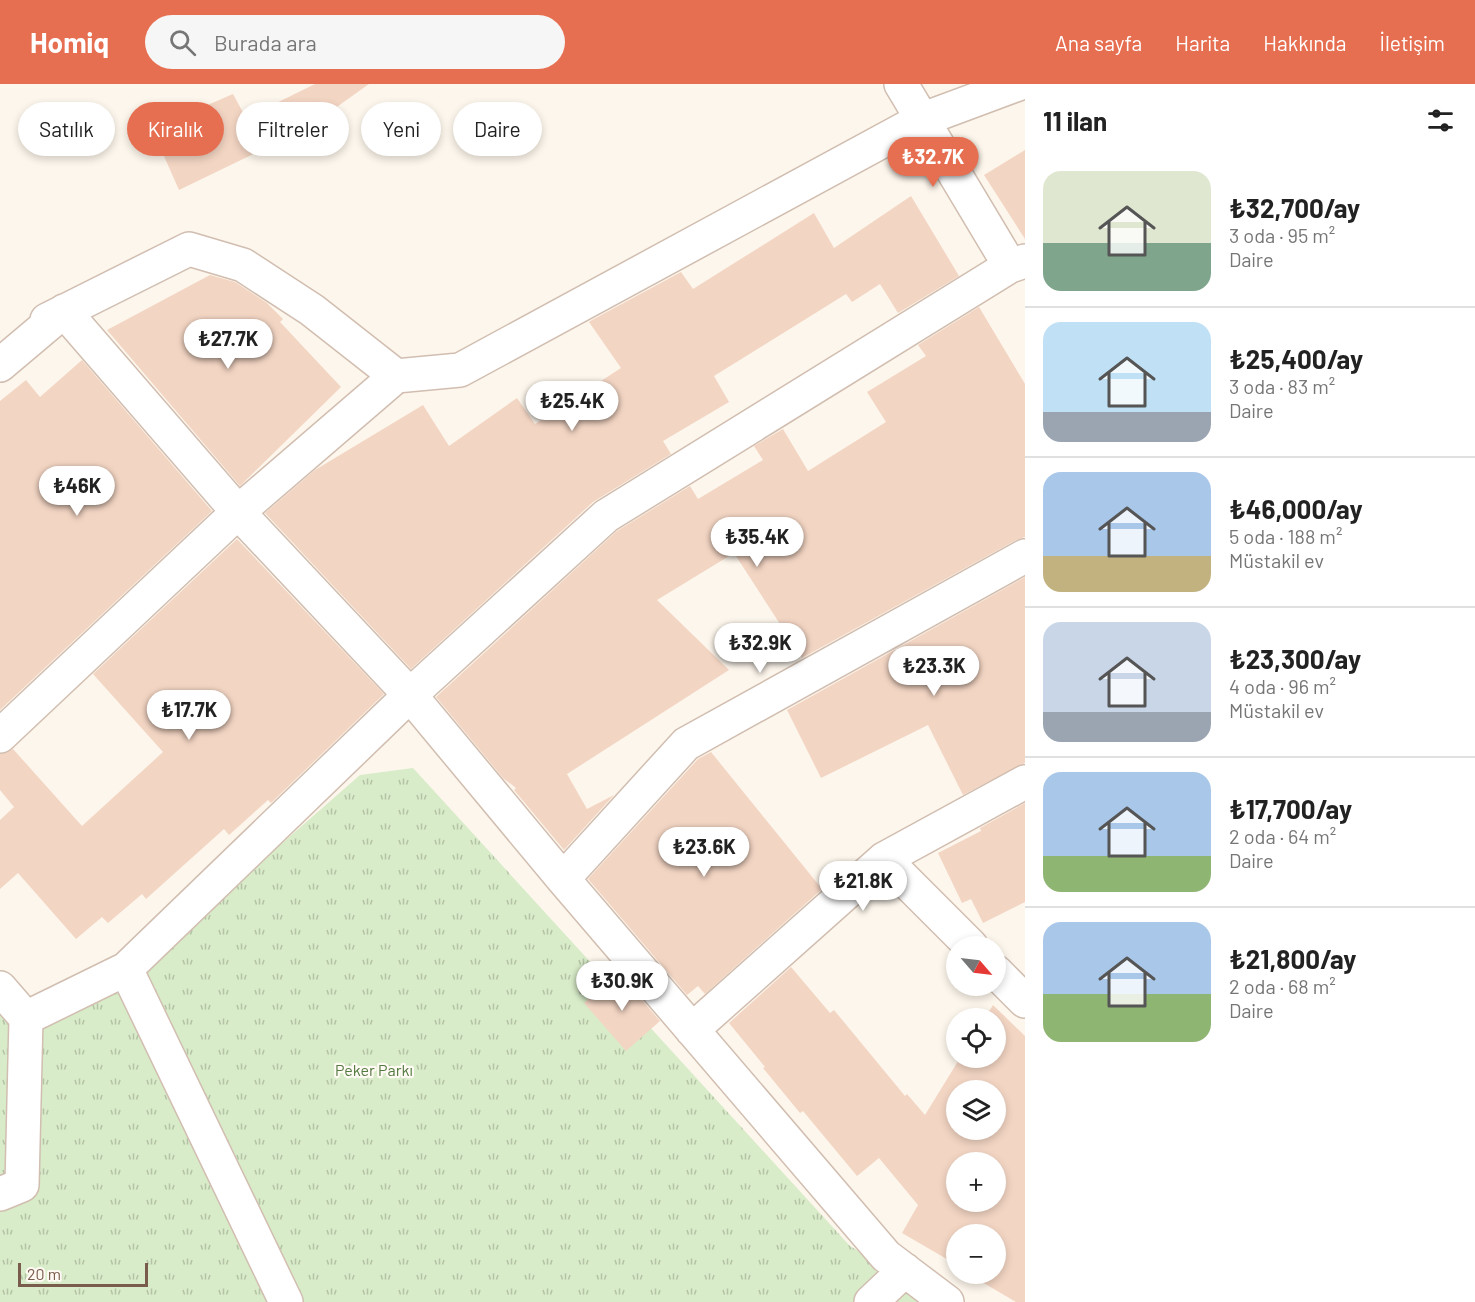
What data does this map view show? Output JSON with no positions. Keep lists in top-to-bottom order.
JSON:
{
  "parks": ["Peker Parkı"],
  "scale_bar": "20 m",
  "north": "bottom right",
  "page": {
    "header": "Homiq",
    "search": "Burada ara",
    "nav": [
      "Ana sayfa",
      "Harita",
      "Hakkında",
      "İletişim"
    ],
    "heading": "11 ilan",
    "chip": [
      "Satılık",
      "Kiralık",
      "Filtreler",
      "Yeni",
      "Daire"
    ],
    "price": [
      "₺32.7K",
      "₺27.7K",
      "₺25.4K",
      "₺46K",
      "₺35.4K",
      "₺32.9K",
      "₺23.3K",
      "₺17.7K",
      "₺23.6K",
      "₺21.8K",
      "₺30.9K"
    ],
    "list": [
      {
        "name": "₺32,700/ay",
        "note": "3 oda · 95 m² · Daire"
      },
      {
        "name": "₺25,400/ay",
        "note": "3 oda · 83 m² · Daire"
      },
      {
        "name": "₺46,000/ay",
        "note": "5 oda · 188 m² · Müstakil ev"
      },
      {
        "name": "₺23,300/ay",
        "note": "4 oda · 96 m² · Müstakil ev"
      },
      {
        "name": "₺17,700/ay",
        "note": "2 oda · 64 m² · Daire"
      },
      {
        "name": "₺21,800/ay",
        "note": "2 oda · 68 m² · Daire"
      }
    ],
    "map_buttons": ["+", "−"],
    "scale": "20 m"
  }
}
